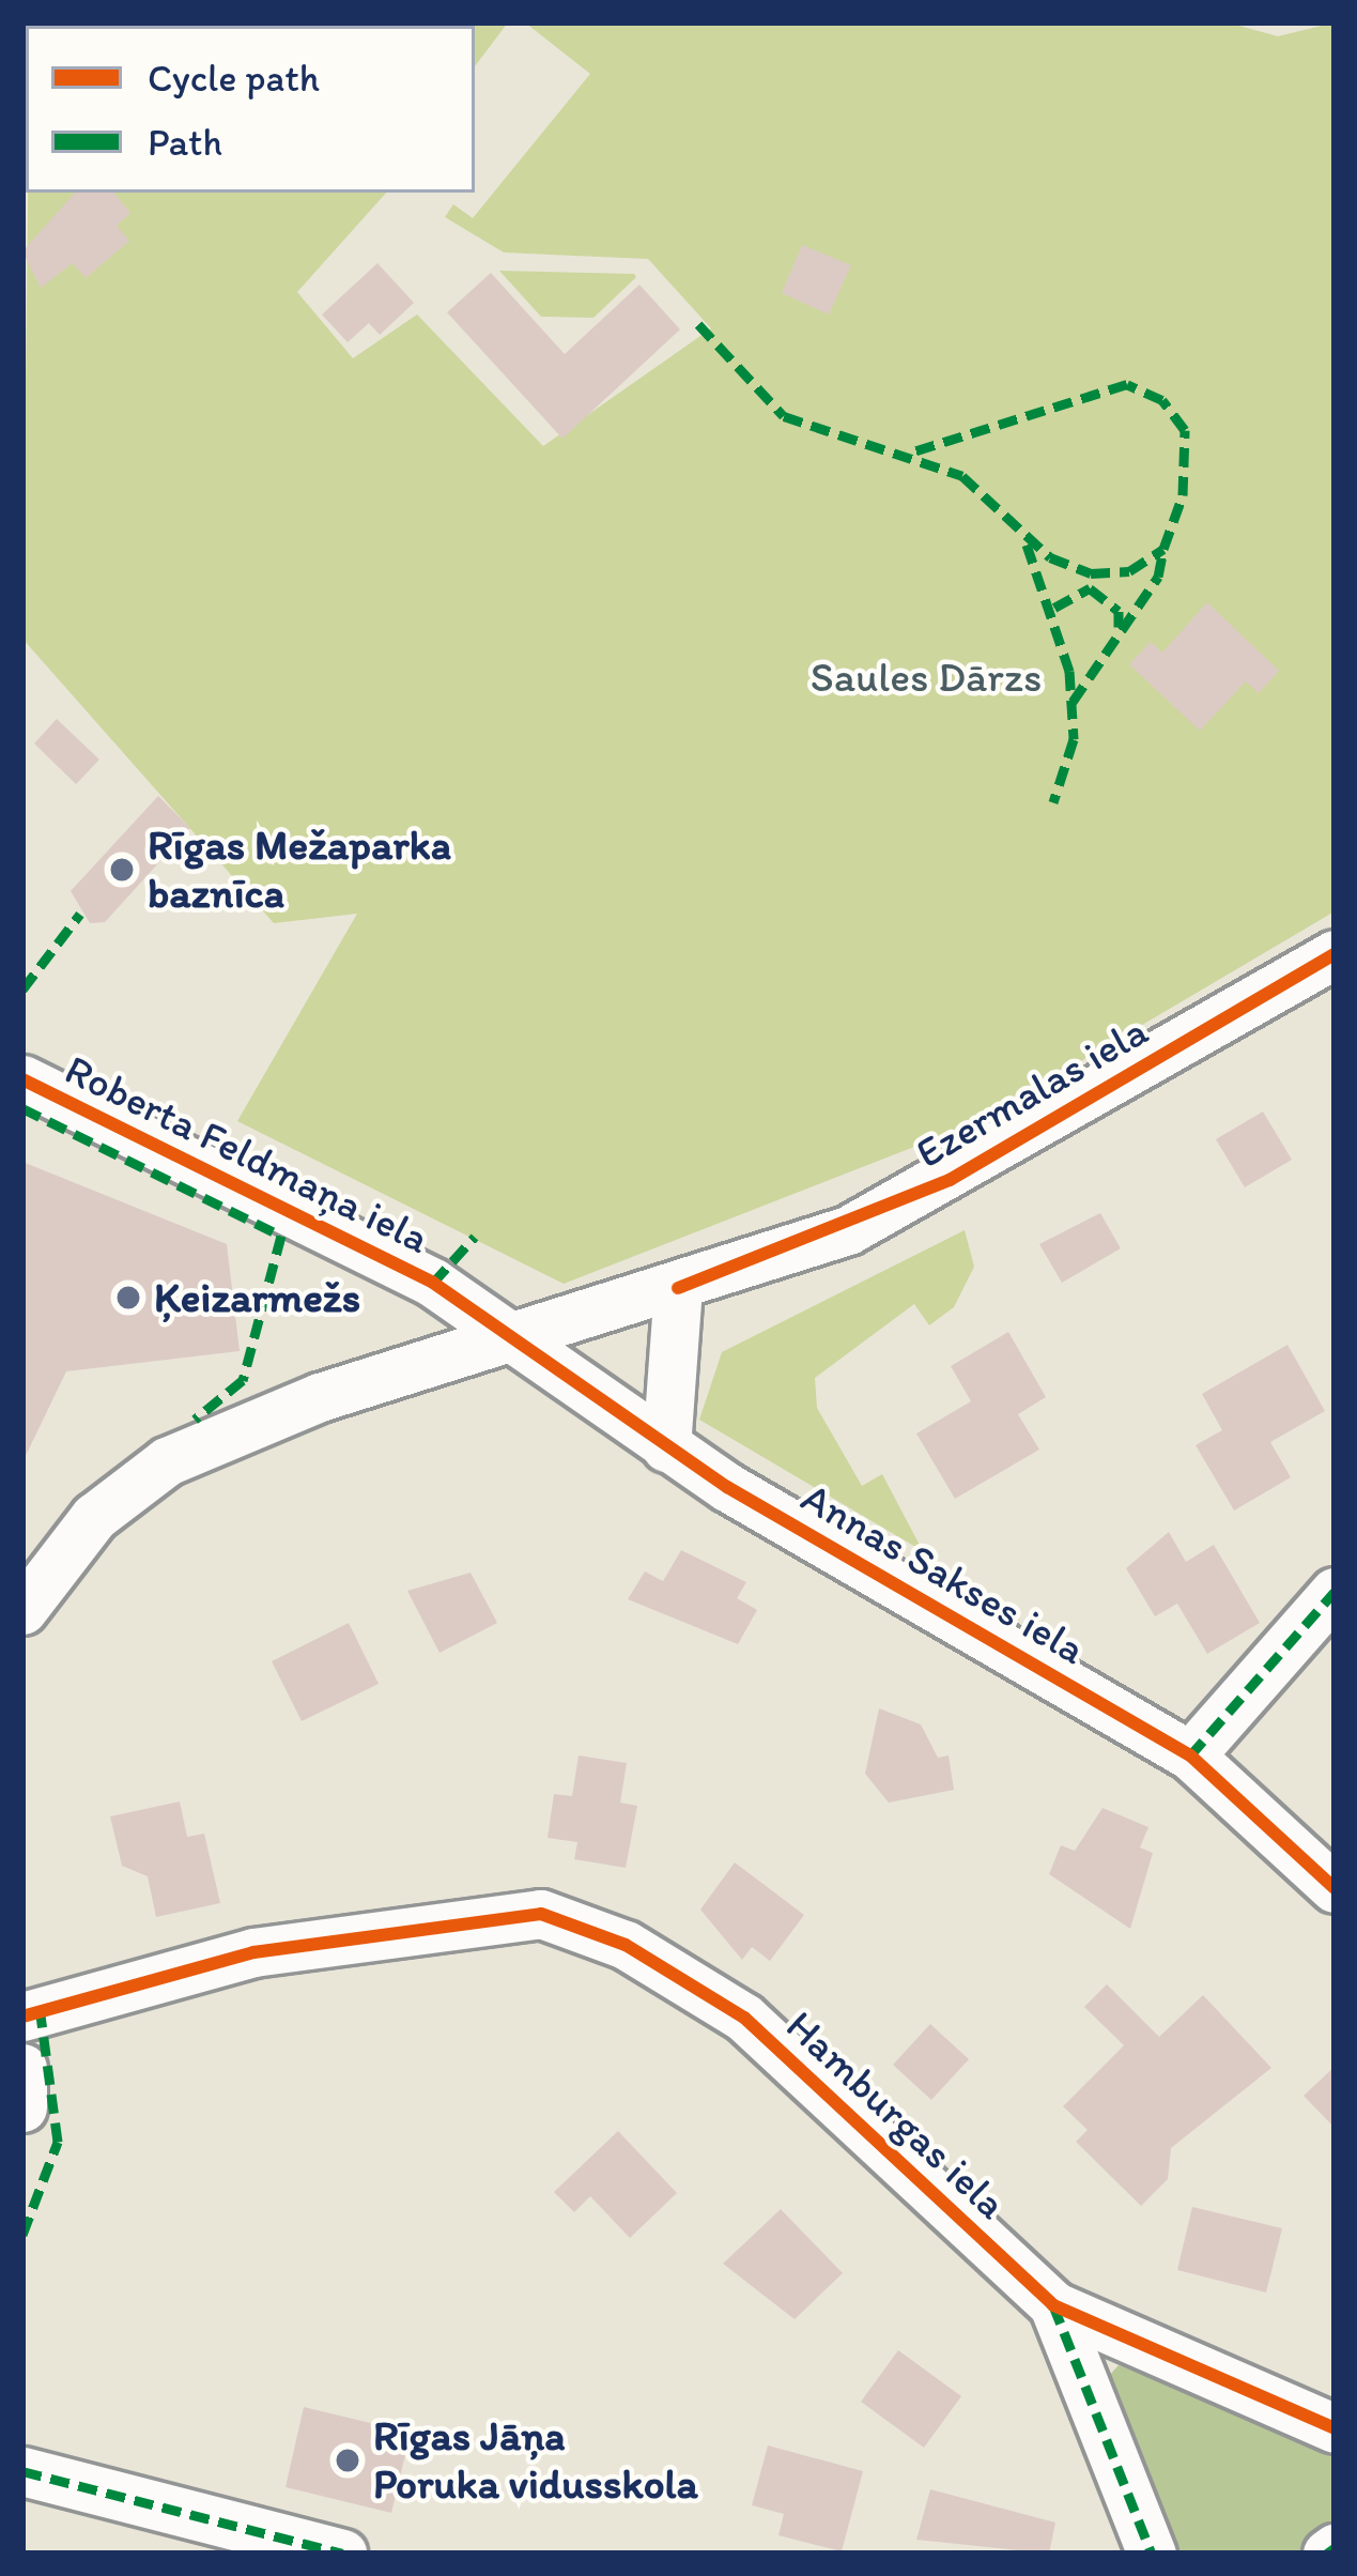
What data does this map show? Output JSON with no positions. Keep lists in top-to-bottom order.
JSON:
{
  "streets": {
    "street": [
      "Ezermalas iela",
      "Roberta Feldmaņa iela",
      "Annas Sakses iela",
      "Hamburgas iela"
    ]
  },
  "crossings": [
    ["Ezermalas iela", "Roberta Feldmaņa iela"],
    ["Ezermalas iela", "Annas Sakses iela"],
    ["Roberta Feldmaņa iela", "Annas Sakses iela"]
  ],
  "parks": ["Saules Dārzs"],
  "places": ["Rīgas Mežaparka baznīca", "Ķeizarmežs", "Rīgas Jāņa Poruka vidusskola"],
  "legend": ["Cycle path", "Path"]
}
